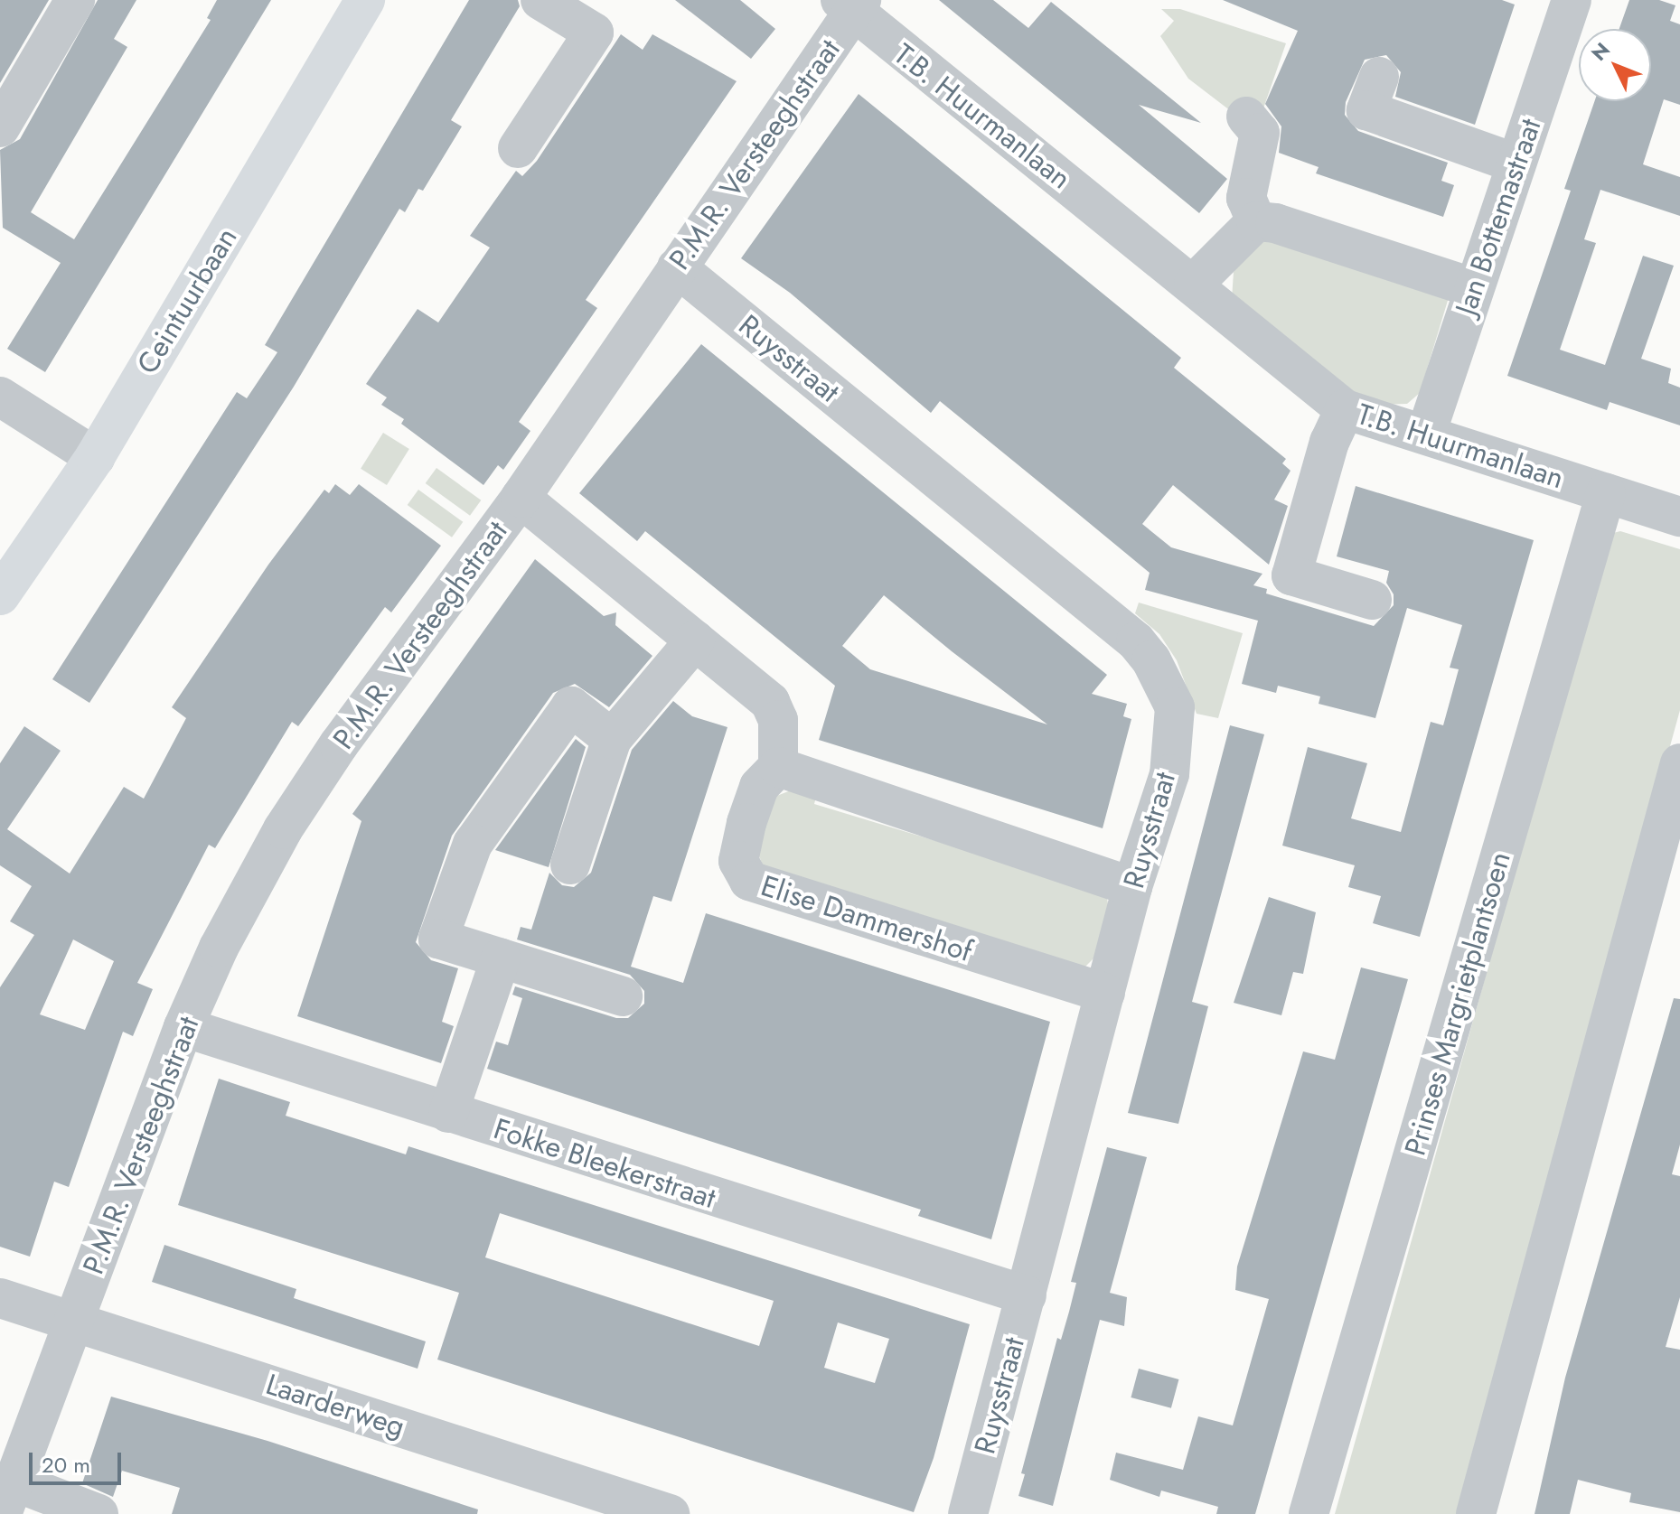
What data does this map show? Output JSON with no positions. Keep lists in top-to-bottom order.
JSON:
{
  "streets": {
    "main road": ["Ceintuurbaan"],
    "street": [
      "T.B. Huurmanlaan",
      "P.M.R. Versteeghstraat",
      "Jan Bottemastraat",
      "Ruysstraat",
      "Elise Dammershof",
      "Prinses Margrietplantsoen",
      "Fokke Bleekerstraat",
      "Laarderweg"
    ]
  },
  "crossings": [
    ["T.B. Huurmanlaan", "P.M.R. Versteeghstraat"],
    ["T.B. Huurmanlaan", "Jan Bottemastraat"],
    ["T.B. Huurmanlaan", "Prinses Margrietplantsoen"],
    ["P.M.R. Versteeghstraat", "Ruysstraat"],
    ["P.M.R. Versteeghstraat", "Fokke Bleekerstraat"],
    ["P.M.R. Versteeghstraat", "Laarderweg"],
    ["Ruysstraat", "Elise Dammershof"],
    ["Ruysstraat", "Fokke Bleekerstraat"]
  ],
  "scale_bar": "20 m",
  "north": "top left"
}
